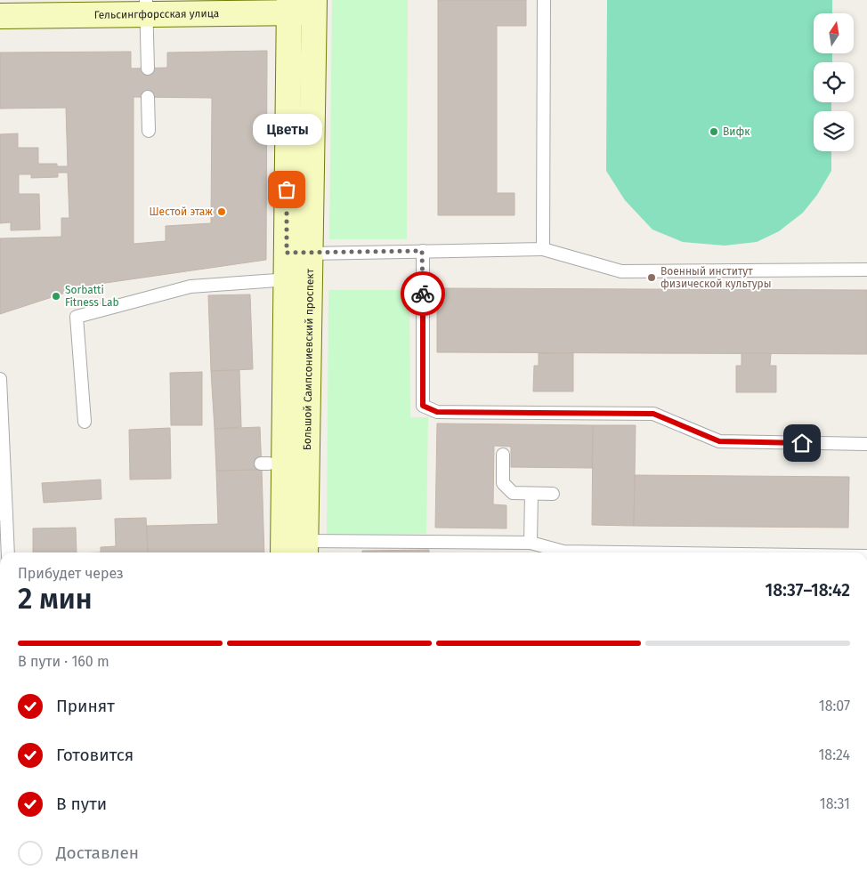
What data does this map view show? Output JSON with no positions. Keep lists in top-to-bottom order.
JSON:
{
  "streets": {
    "main road": ["Гельсингфорсская улица", "Большой Сампсониевский проспект"]
  },
  "crossings": [
    ["Гельсингфорсская улица", "Большой Сампсониевский проспект"]
  ],
  "places": [
    "Вифк",
    "Цветы",
    "Шестой этаж",
    "Военный институт физической культуры",
    "Sorbatti Fitness Lab"
  ],
  "north": "top",
  "page": {
    "bubble": "Цветы",
    "heading": ["2 мин", "Прибудет через", "18:37–18:42"],
    "bar": "В пути · 160 m",
    "list": [
      ["Принят", "18:07"],
      ["Готовится", "18:24"],
      ["В пути", "18:31"],
      "Доставлен"
    ]
  }
}
